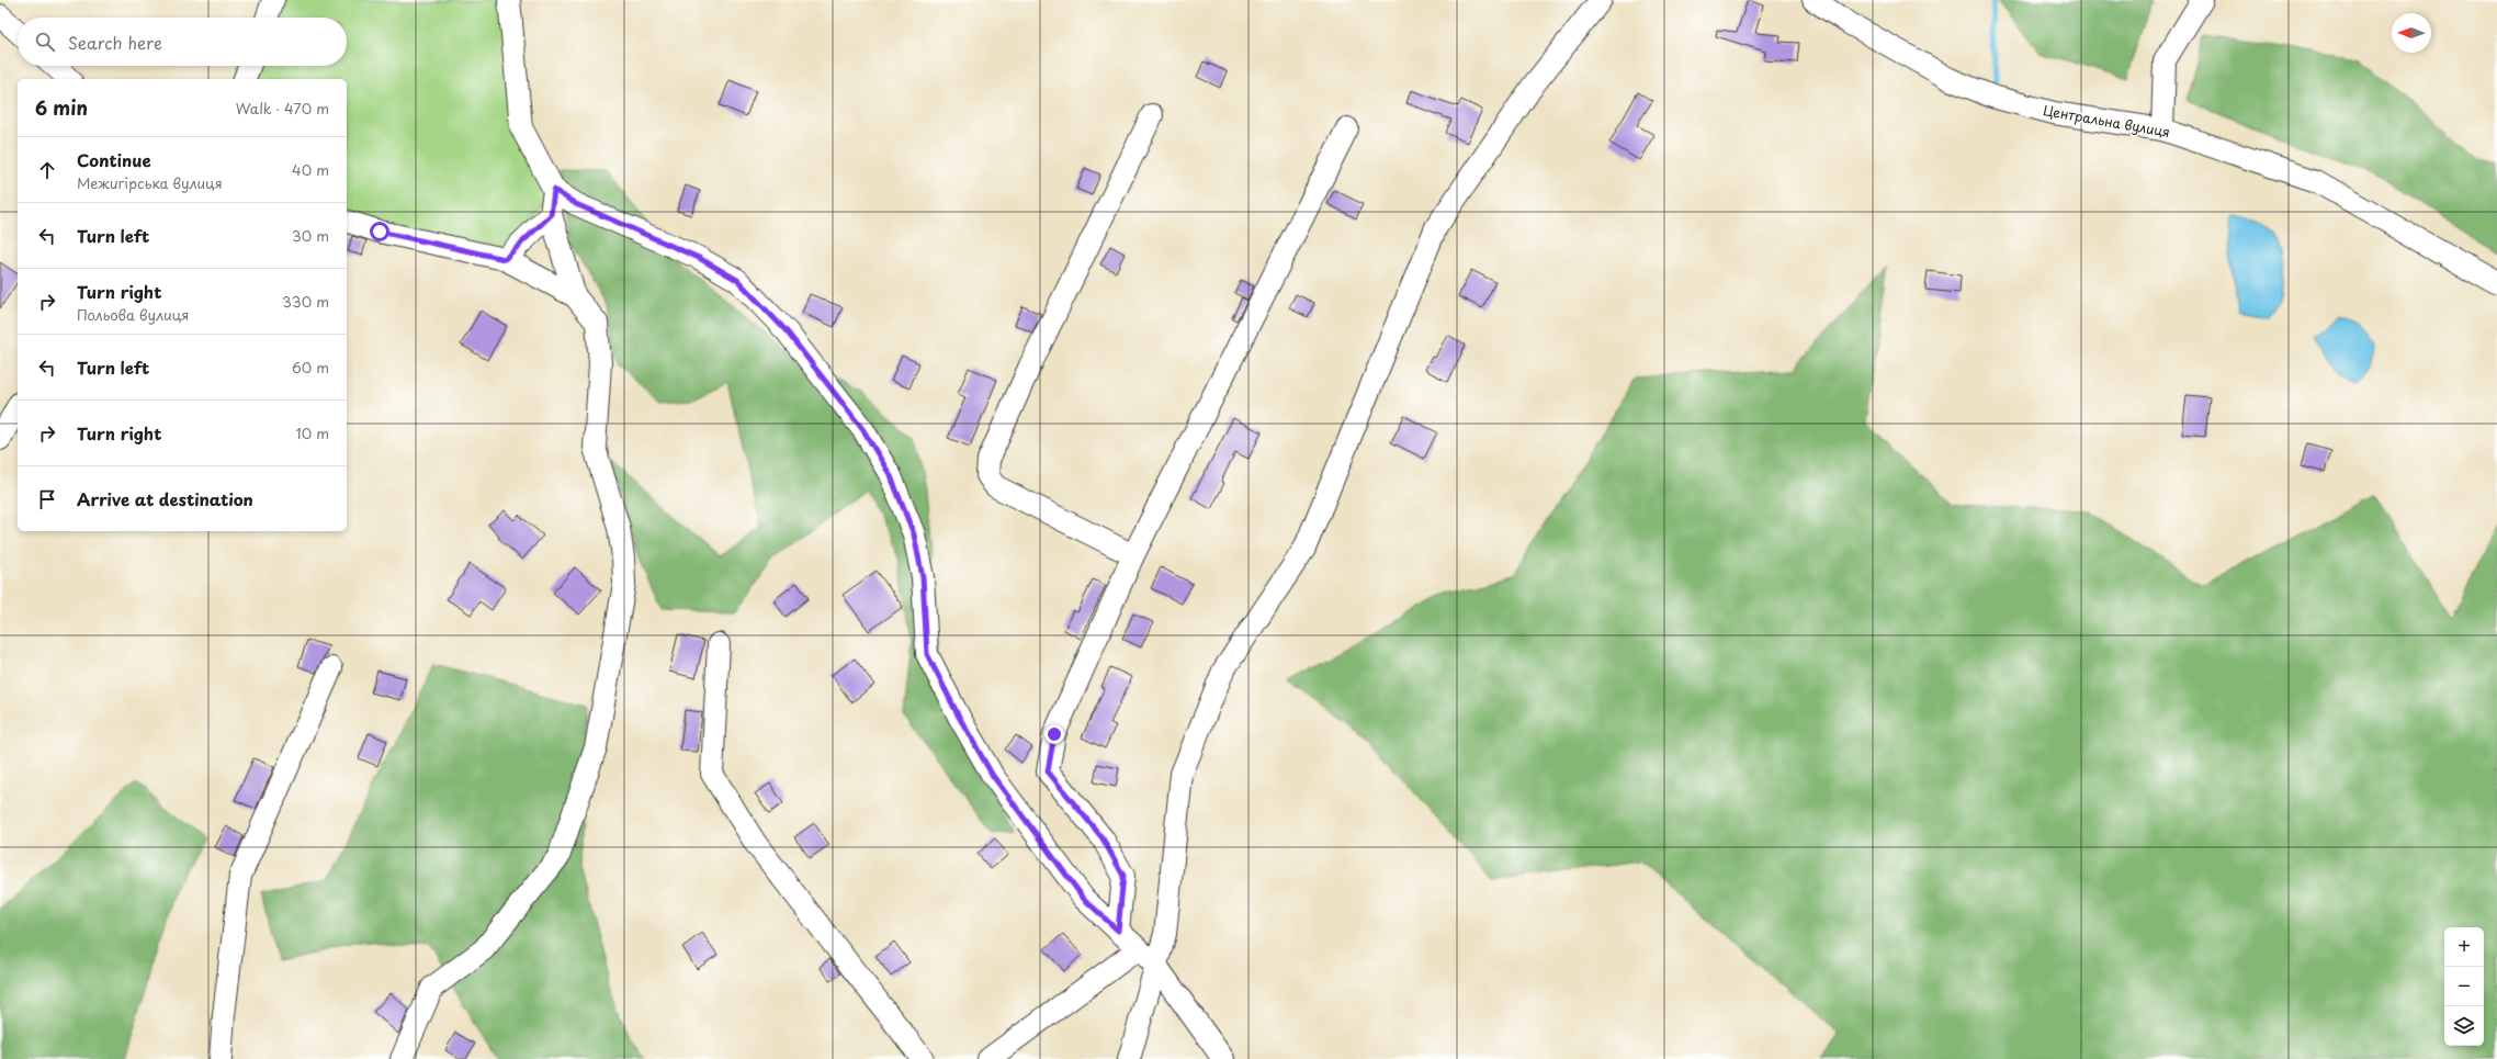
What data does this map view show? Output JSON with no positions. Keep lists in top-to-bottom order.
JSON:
{
  "streets": {
    "street": ["Центральна вулиця"]
  },
  "north": "left",
  "page": {
    "search": "Search here",
    "heading": ["6 min", "Walk · 470 m"],
    "list": [
      ["Continue", "Межигірська вулиця", "40 m"],
      ["Turn left", "30 m"],
      ["Turn right", "Польова вулиця", "330 m"],
      ["Turn left", "60 m"],
      ["Turn right", "10 m"],
      "Arrive at destination"
    ],
    "map_buttons": ["+", "−"]
  }
}
